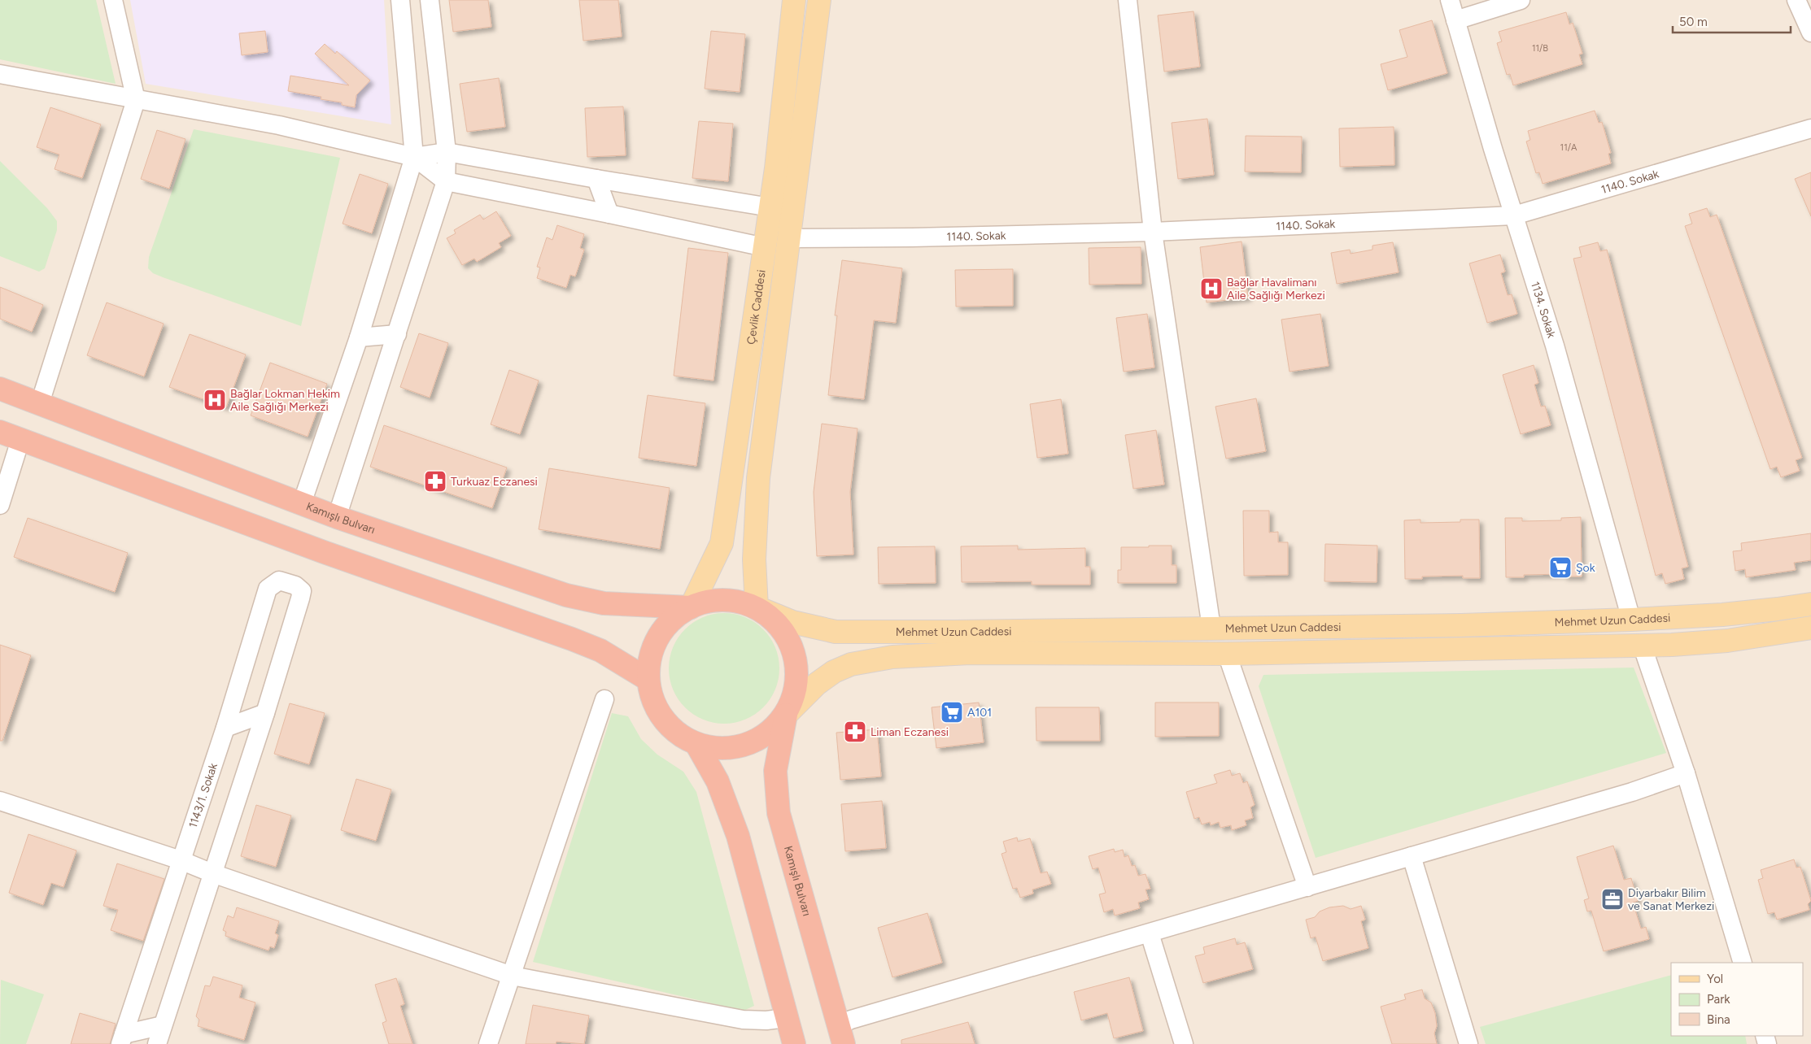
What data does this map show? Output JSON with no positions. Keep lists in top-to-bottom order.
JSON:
{
  "streets": {
    "highway": ["Kamışlı Bulvarı"],
    "main road": ["Çevlik Caddesi", "Mehmet Uzun Caddesi"],
    "street": ["1140. Sokak", "1134. Sokak", "1143/1. Sokak"]
  },
  "crossings": [
    ["1140. Sokak", "Çevlik Caddesi"],
    ["1140. Sokak", "1134. Sokak"],
    ["Çevlik Caddesi", "Kamışlı Bulvarı"],
    ["Çevlik Caddesi", "Mehmet Uzun Caddesi"],
    ["1134. Sokak", "Mehmet Uzun Caddesi"]
  ],
  "places": {
    "hospital": ["Bağlar Havalimanı Aile Sağlığı Merkezi", "Bağlar Lokman Hekim Aile Sağlığı Merkezi"],
    "pharmacy": ["Turkuaz Eczanesi", "Liman Eczanesi"],
    "supermarket": ["Şok", "A101"],
    "office": ["Diyarbakır Bilim ve Sanat Merkezi"]
  },
  "house_numbers": ["11/B", "11/A"],
  "legend": ["Yol", "Park", "Bina"],
  "scale_bar": "50 m"
}
